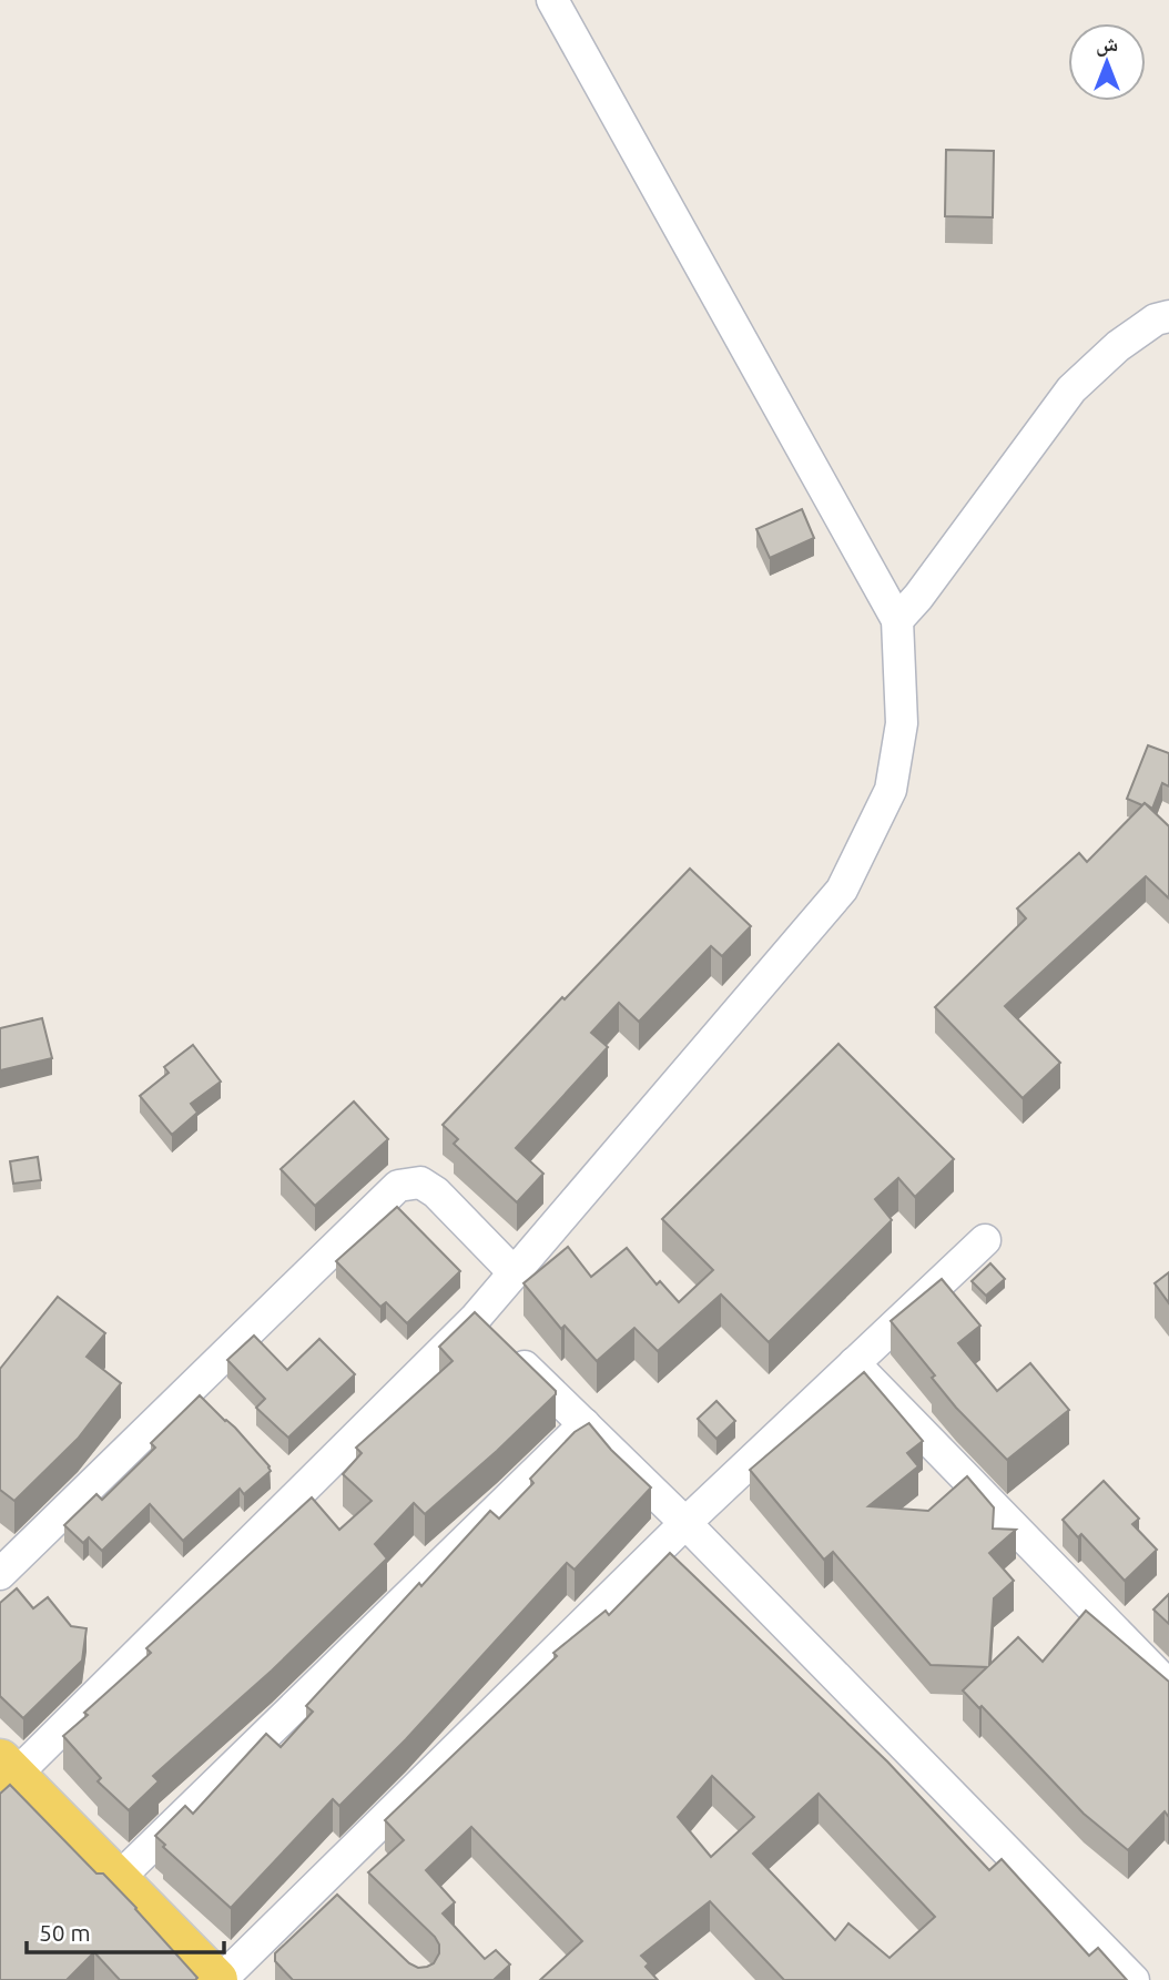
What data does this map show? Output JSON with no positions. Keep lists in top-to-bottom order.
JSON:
{
  "scale_bar": "50 m",
  "north": "top"
}
